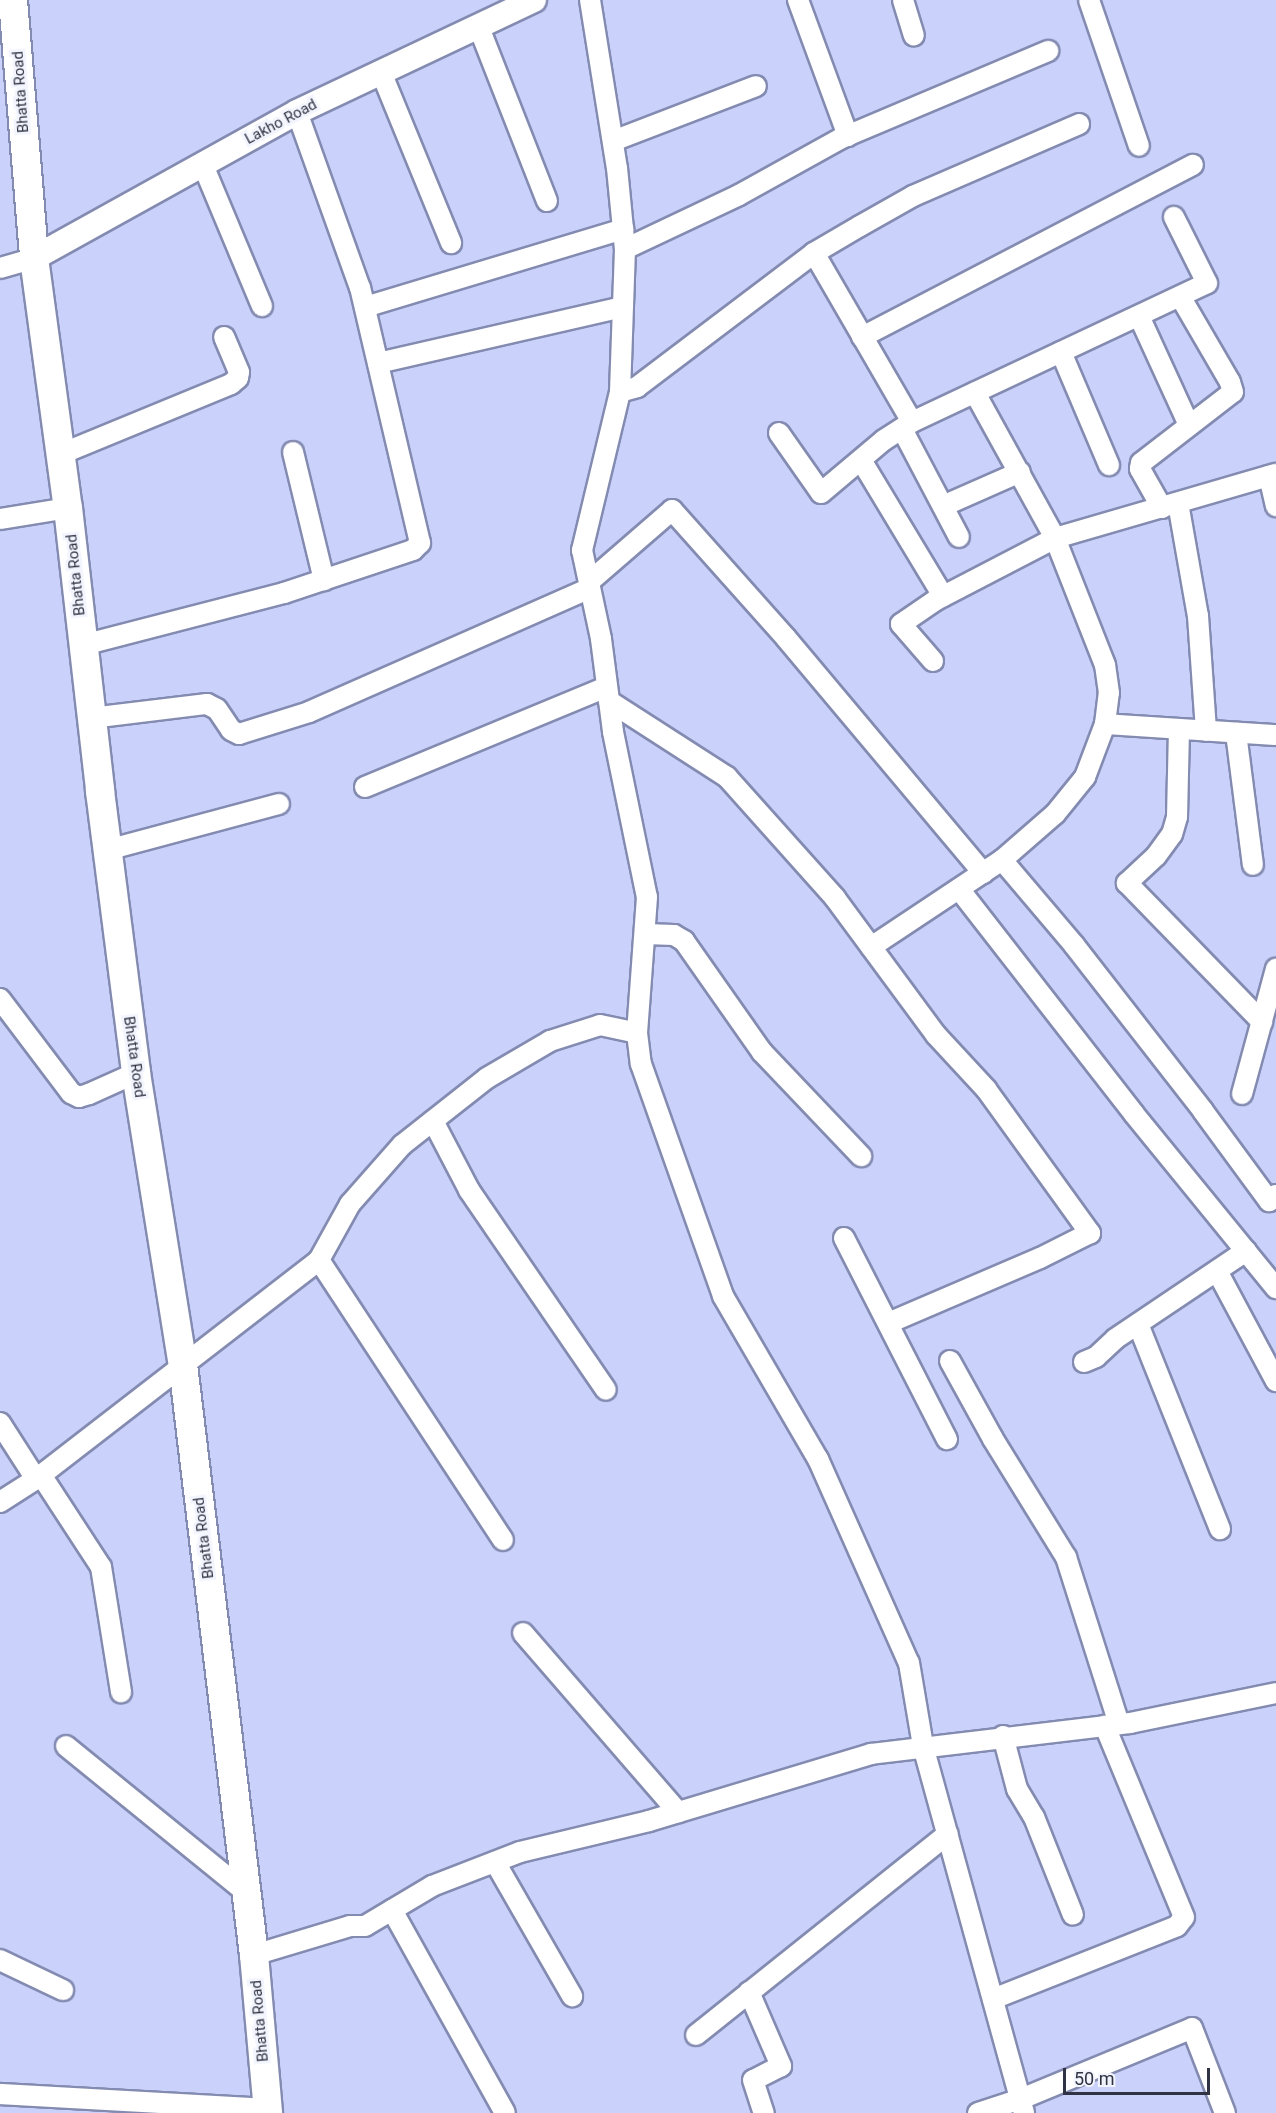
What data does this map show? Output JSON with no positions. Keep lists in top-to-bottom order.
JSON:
{
  "streets": {
    "main road": ["Bhatta Road"],
    "street": ["Lakho Road"]
  },
  "crossings": [
    ["Bhatta Road", "Lakho Road"]
  ],
  "scale_bar": "50 m"
}
